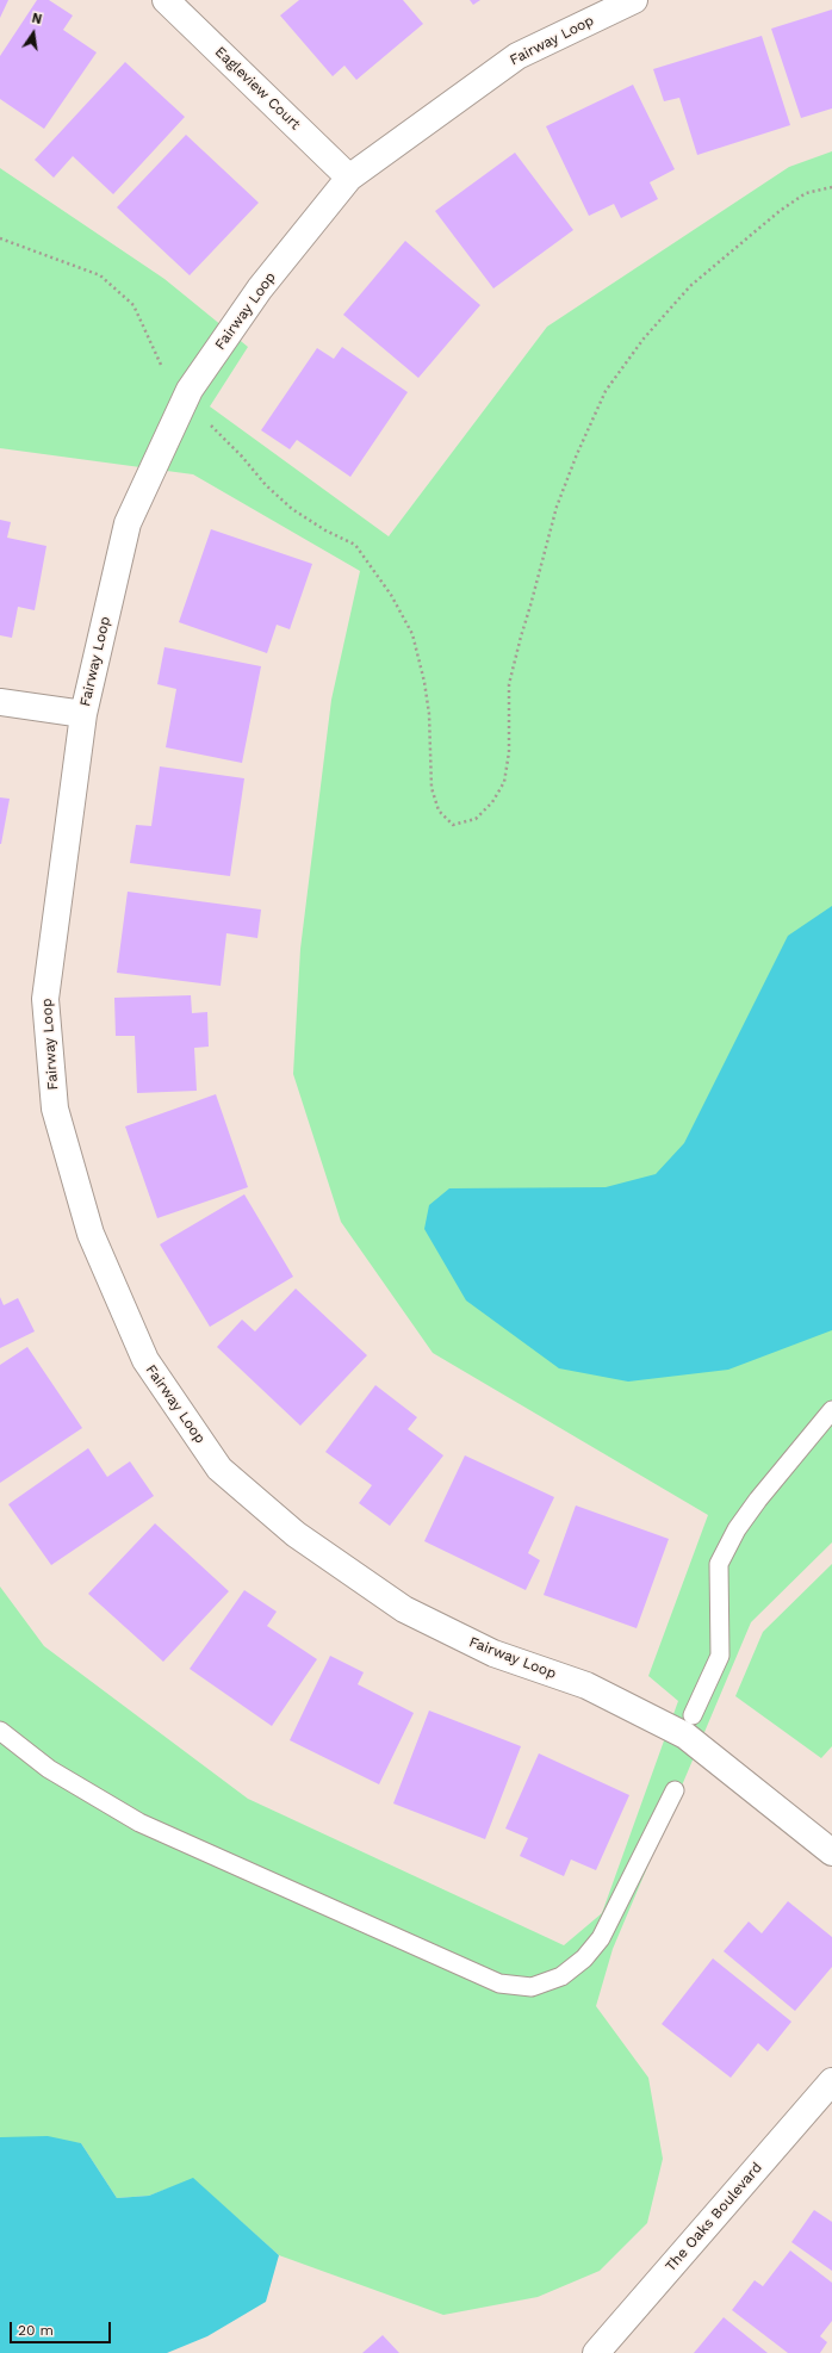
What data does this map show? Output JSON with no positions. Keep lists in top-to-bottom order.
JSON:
{
  "streets": {
    "street": ["Fairway Loop", "Eagleview Court", "The Oaks Boulevard"]
  },
  "crossings": [
    ["Fairway Loop", "Eagleview Court"]
  ],
  "scale_bar": "20 m",
  "north": "top"
}
